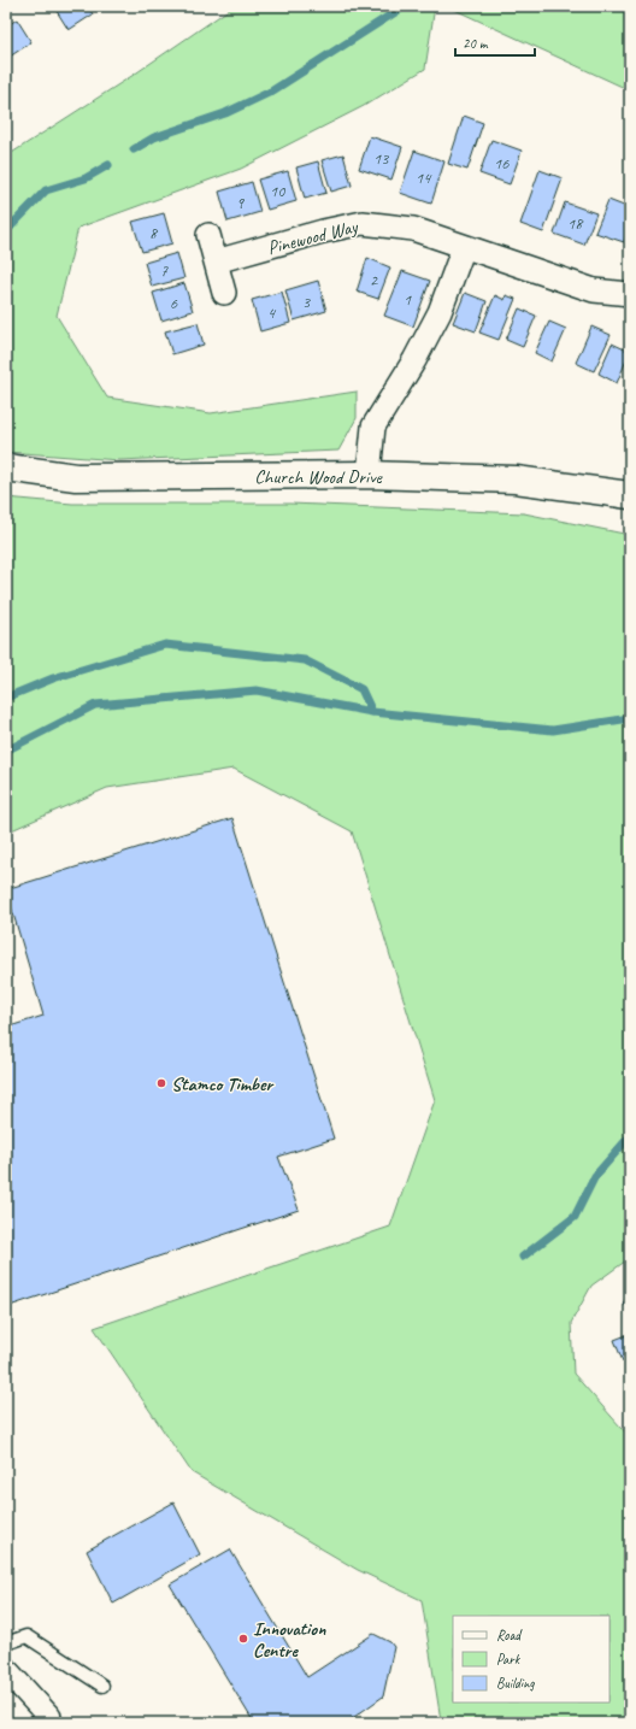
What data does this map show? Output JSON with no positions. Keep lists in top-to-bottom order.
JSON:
{
  "streets": {
    "street": ["Pinewood Way", "Church Wood Drive"]
  },
  "places": ["Stamco Timber", "Innovation Centre"],
  "house_numbers": [
    "13",
    "16",
    "14",
    "10",
    "9",
    "18",
    "8",
    "7",
    "2",
    "1",
    "3",
    "6",
    "4"
  ],
  "legend": ["Road", "Park", "Building"],
  "scale_bar": "20 m"
}
